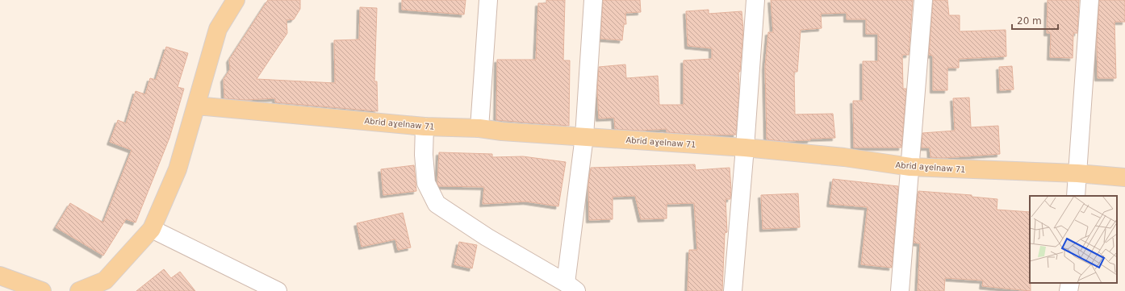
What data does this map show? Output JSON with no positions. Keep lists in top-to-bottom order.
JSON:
{
  "streets": {
    "main road": ["Abrid aɣelnaw 71"]
  },
  "scale_bar": "20 m"
}
